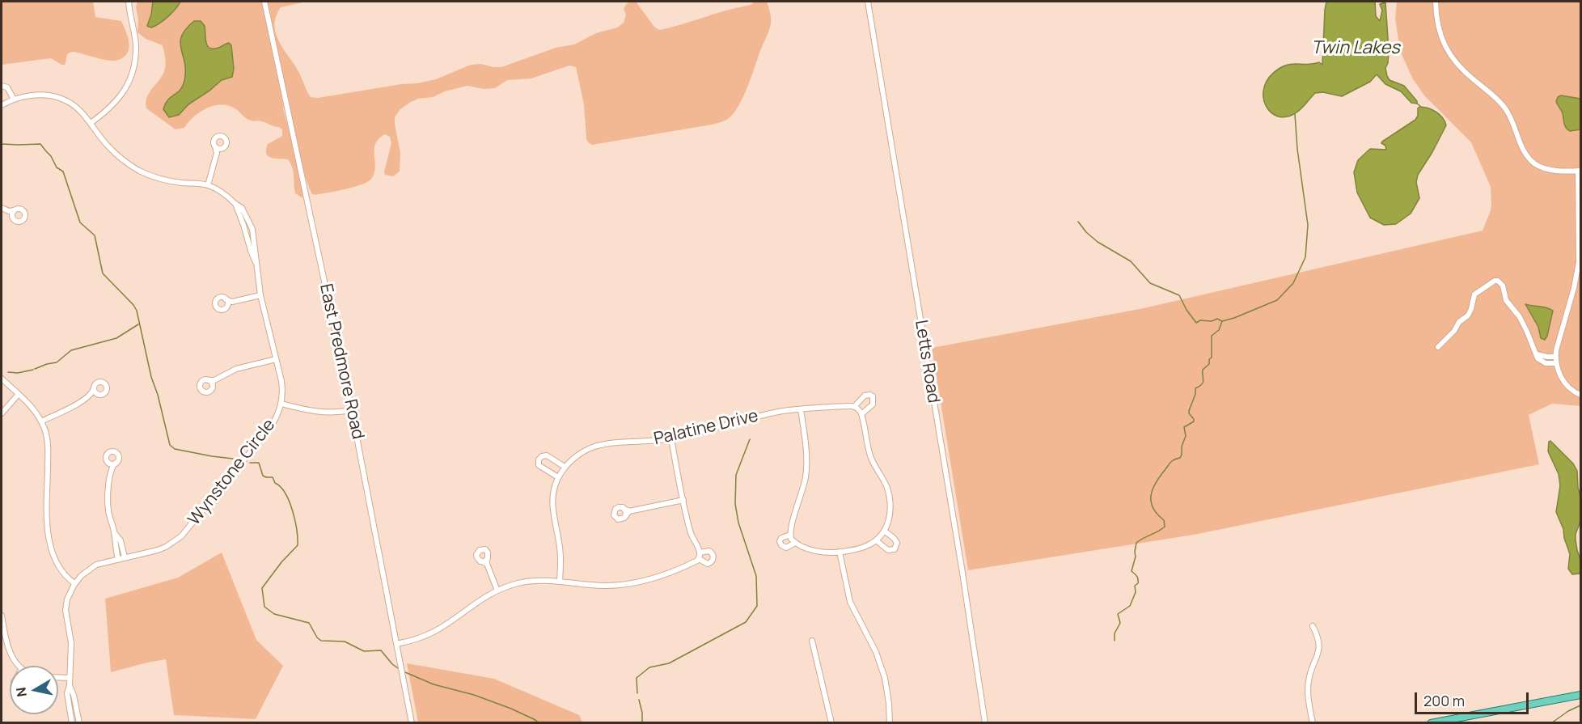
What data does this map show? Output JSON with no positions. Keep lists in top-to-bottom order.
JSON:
{
  "streets": {
    "street": [
      "East Predmore Road",
      "Letts Road",
      "Palatine Drive",
      "Wynstone Circle"
    ]
  },
  "water": ["Twin Lakes"],
  "scale_bar": "200 m",
  "north": "left"
}
